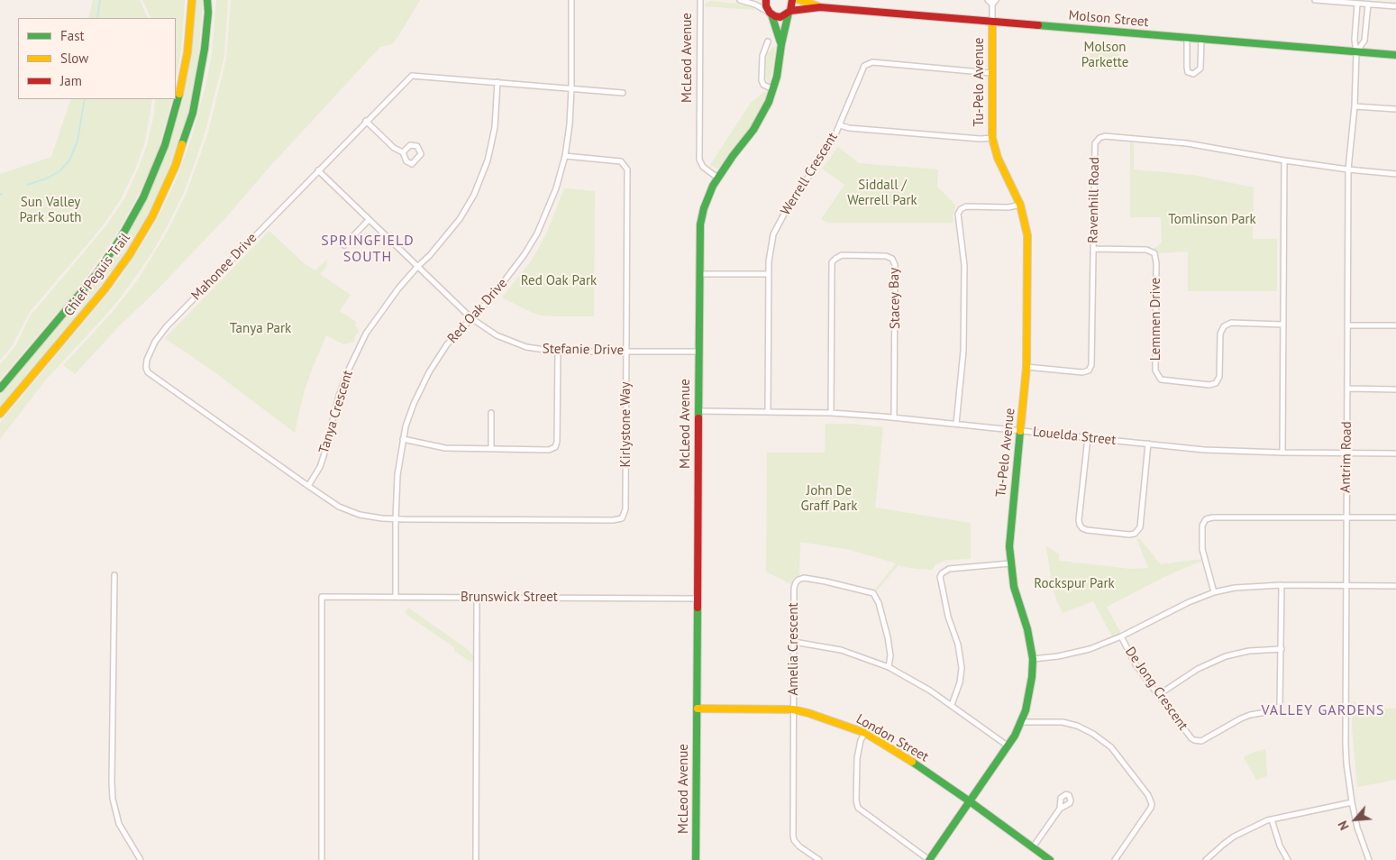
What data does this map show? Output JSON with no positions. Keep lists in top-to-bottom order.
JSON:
{
  "streets": {
    "street": [
      "Molson Street",
      "McLeod Avenue",
      "Tu-Pelo Avenue",
      "Werrell Crescent",
      "Ravenhill Road",
      "Mahonee Drive",
      "Chief Peguis Trail",
      "Stacey Bay",
      "Red Oak Drive",
      "Lemmen Drive",
      "Stefanie Drive",
      "Tanya Crescent",
      "Kirlystone Way",
      "Louelda Street",
      "Antrim Road",
      "Brunswick Street",
      "Amelia Crescent",
      "De Jong Crescent",
      "London Street"
    ]
  },
  "crossings": [
    ["Molson Street", "Tu-Pelo Avenue"],
    ["Molson Street", "Antrim Road"],
    ["McLeod Avenue", "Stefanie Drive"],
    ["McLeod Avenue", "Louelda Street"],
    ["McLeod Avenue", "Brunswick Street"],
    ["McLeod Avenue", "London Street"],
    ["Tu-Pelo Avenue", "Werrell Crescent"],
    ["Tu-Pelo Avenue", "Ravenhill Road"],
    ["Tu-Pelo Avenue", "Louelda Street"],
    ["Tu-Pelo Avenue", "London Street"],
    ["Werrell Crescent", "Louelda Street"],
    ["Ravenhill Road", "Lemmen Drive"],
    ["Ravenhill Road", "Antrim Road"],
    ["Mahonee Drive", "Red Oak Drive"],
    ["Mahonee Drive", "Stefanie Drive"],
    ["Mahonee Drive", "Tanya Crescent"],
    ["Mahonee Drive", "Kirlystone Way"],
    ["Stacey Bay", "Louelda Street"],
    ["Red Oak Drive", "Stefanie Drive"],
    ["Red Oak Drive", "Kirlystone Way"],
    ["Red Oak Drive", "Brunswick Street"],
    ["Stefanie Drive", "Tanya Crescent"],
    ["Stefanie Drive", "Kirlystone Way"],
    ["Louelda Street", "Antrim Road"],
    ["Amelia Crescent", "London Street"]
  ],
  "districts": ["SPRINGFIELD SOUTH", "VALLEY GARDENS"],
  "parks": [
    "Molson Parkette",
    "Siddall / Werrell Park",
    "Sun Valley Park South",
    "Tomlinson Park",
    "Red Oak Park",
    "Tanya Park",
    "John De Graff Park",
    "Rockspur Park"
  ],
  "legend": ["Fast", "Slow", "Jam"],
  "north": "bottom left"
}
